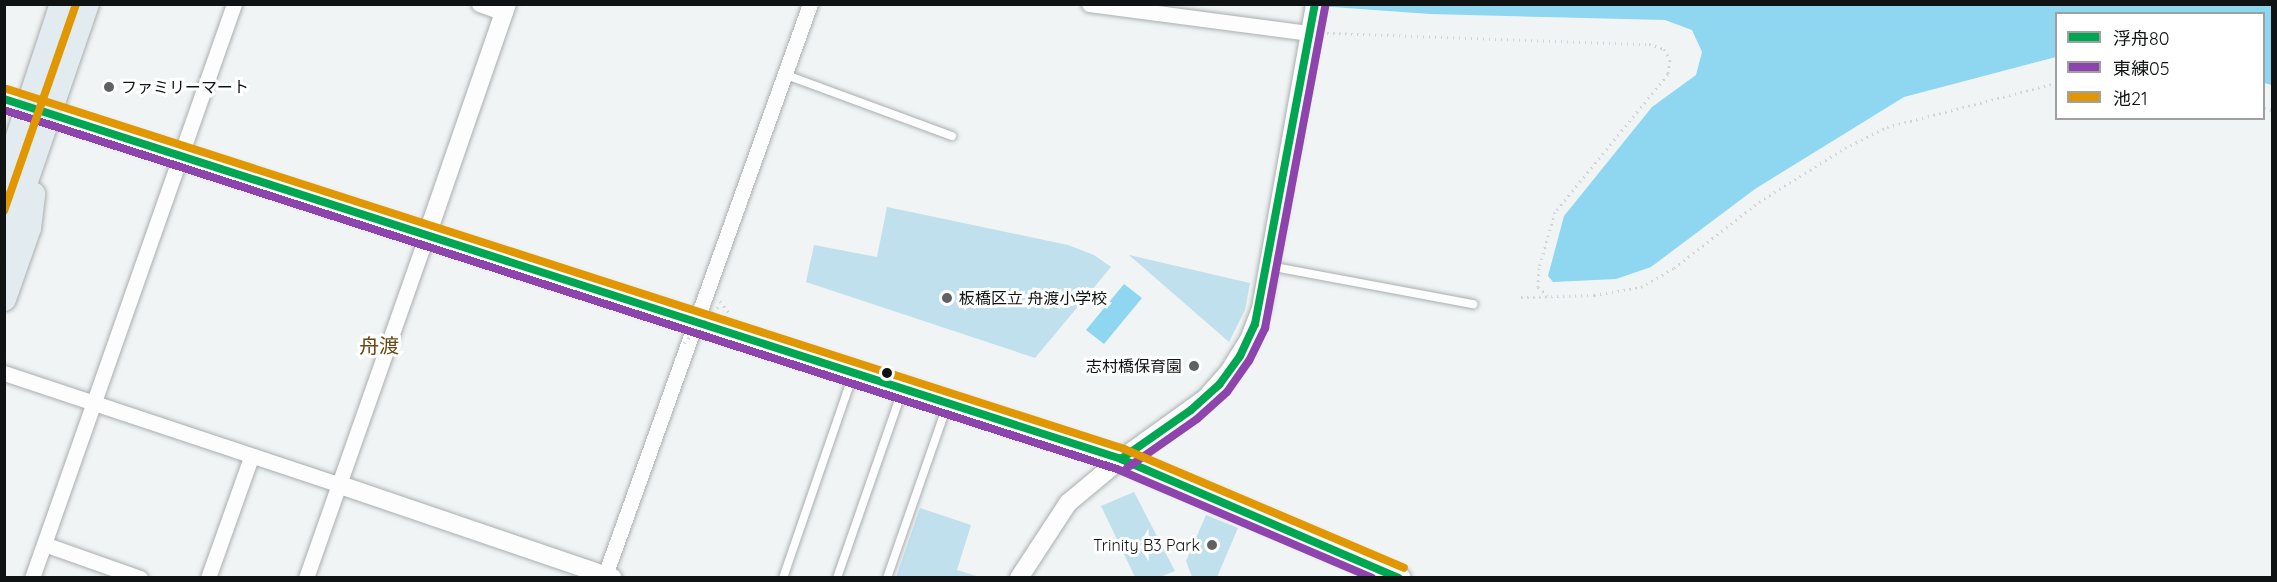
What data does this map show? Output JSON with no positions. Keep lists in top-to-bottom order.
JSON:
{
  "districts": ["舟渡"],
  "places": [
    "ファミリーマート",
    "板橋区立 舟渡小学校",
    "志村橋保育園",
    "Trinity B3 Park"
  ],
  "lines": ["transit line 浮舟80", "transit line 池21", "transit line 東練05"],
  "legend": ["浮舟80", "東練05", "池21"]
}
